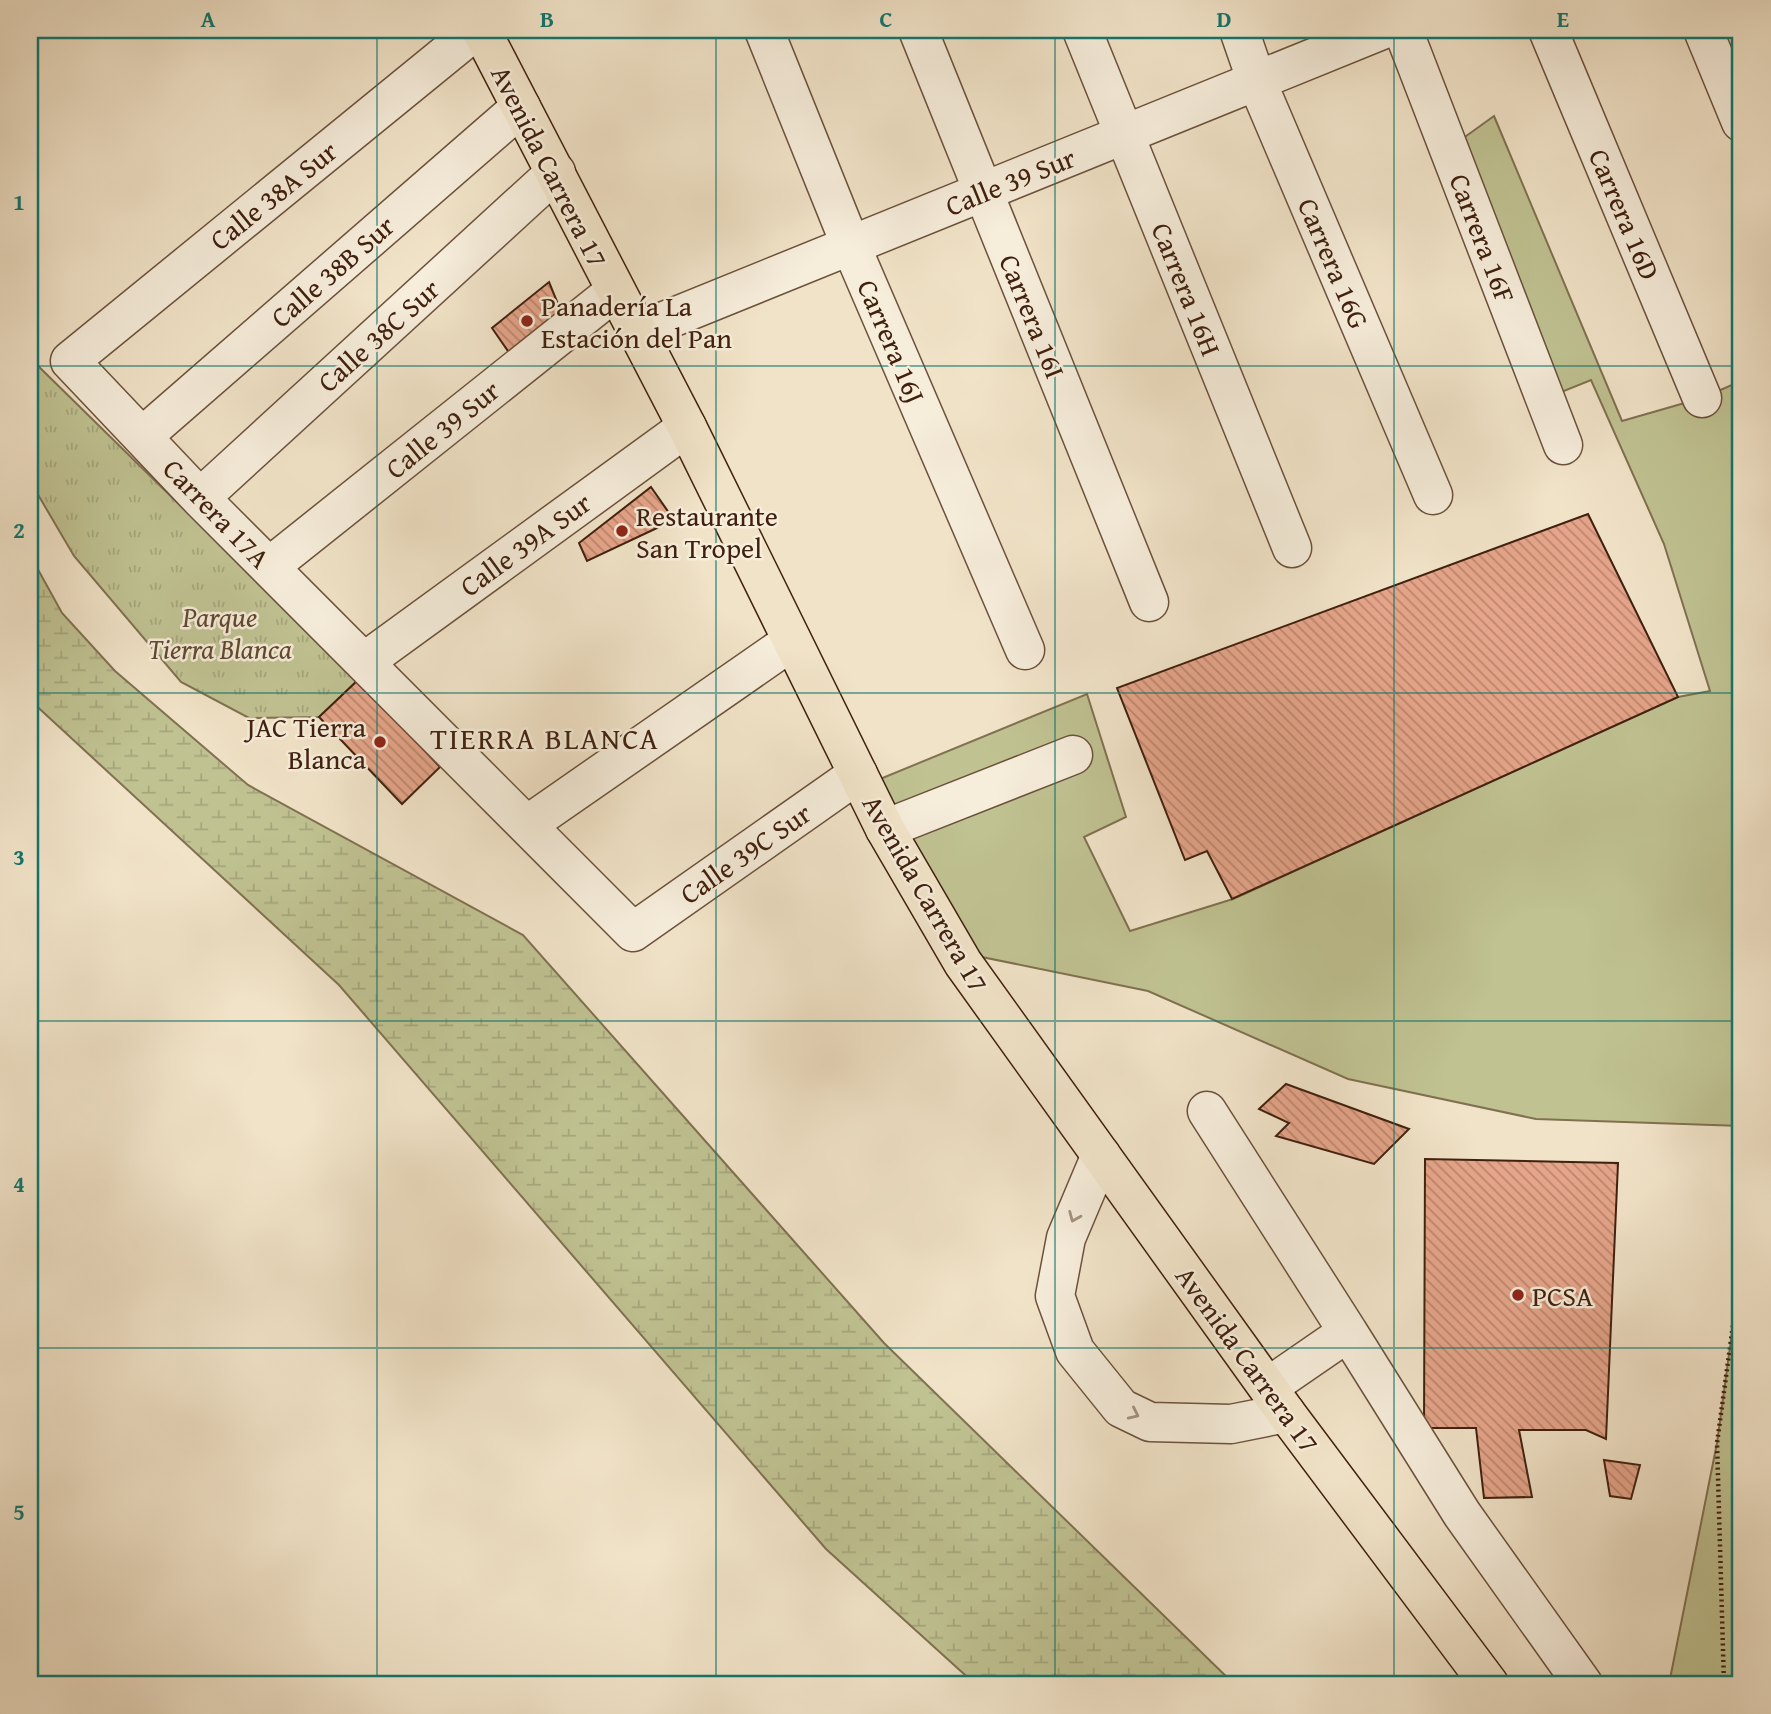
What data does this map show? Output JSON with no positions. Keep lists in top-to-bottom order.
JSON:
{
  "streets": {
    "main road": ["Avenida Carrera 17"],
    "street": [
      "Calle 39 Sur",
      "Calle 38A Sur",
      "Carrera 16D",
      "Carrera 16F",
      "Carrera 16G",
      "Calle 38B Sur",
      "Carrera 16H",
      "Carrera 16I",
      "Calle 38C Sur",
      "Carrera 16J",
      "Carrera 17A",
      "Calle 39A Sur",
      "Calle 39C Sur"
    ]
  },
  "crossings": [
    ["Avenida Carrera 17", "Calle 39 Sur"],
    ["Avenida Carrera 17", "Calle 38A Sur"],
    ["Avenida Carrera 17", "Calle 38B Sur"],
    ["Avenida Carrera 17", "Calle 38C Sur"],
    ["Avenida Carrera 17", "Calle 39A Sur"],
    ["Avenida Carrera 17", "Calle 39C Sur"],
    ["Calle 39 Sur", "Carrera 16G"],
    ["Calle 39 Sur", "Carrera 16H"],
    ["Calle 39 Sur", "Carrera 16I"],
    ["Calle 39 Sur", "Carrera 16J"],
    ["Calle 39 Sur", "Carrera 17A"],
    ["Calle 38A Sur", "Carrera 17A"],
    ["Calle 38B Sur", "Carrera 17A"],
    ["Calle 38C Sur", "Carrera 17A"],
    ["Carrera 17A", "Calle 39A Sur"],
    ["Carrera 17A", "Calle 39C Sur"]
  ],
  "districts": ["TIERRA BLANCA"],
  "parks": ["Parque Tierra Blanca"],
  "places": [
    "Panadería La Estación del Pan",
    "Restaurante San Tropel",
    "JAC Tierra Blanca",
    "PCSA"
  ],
  "grid": {
    "columns": [
      "A",
      "B",
      "C",
      "D",
      "E"
    ],
    "rows": [
      "1",
      "2",
      "3",
      "4",
      "5"
    ]
  }
}
